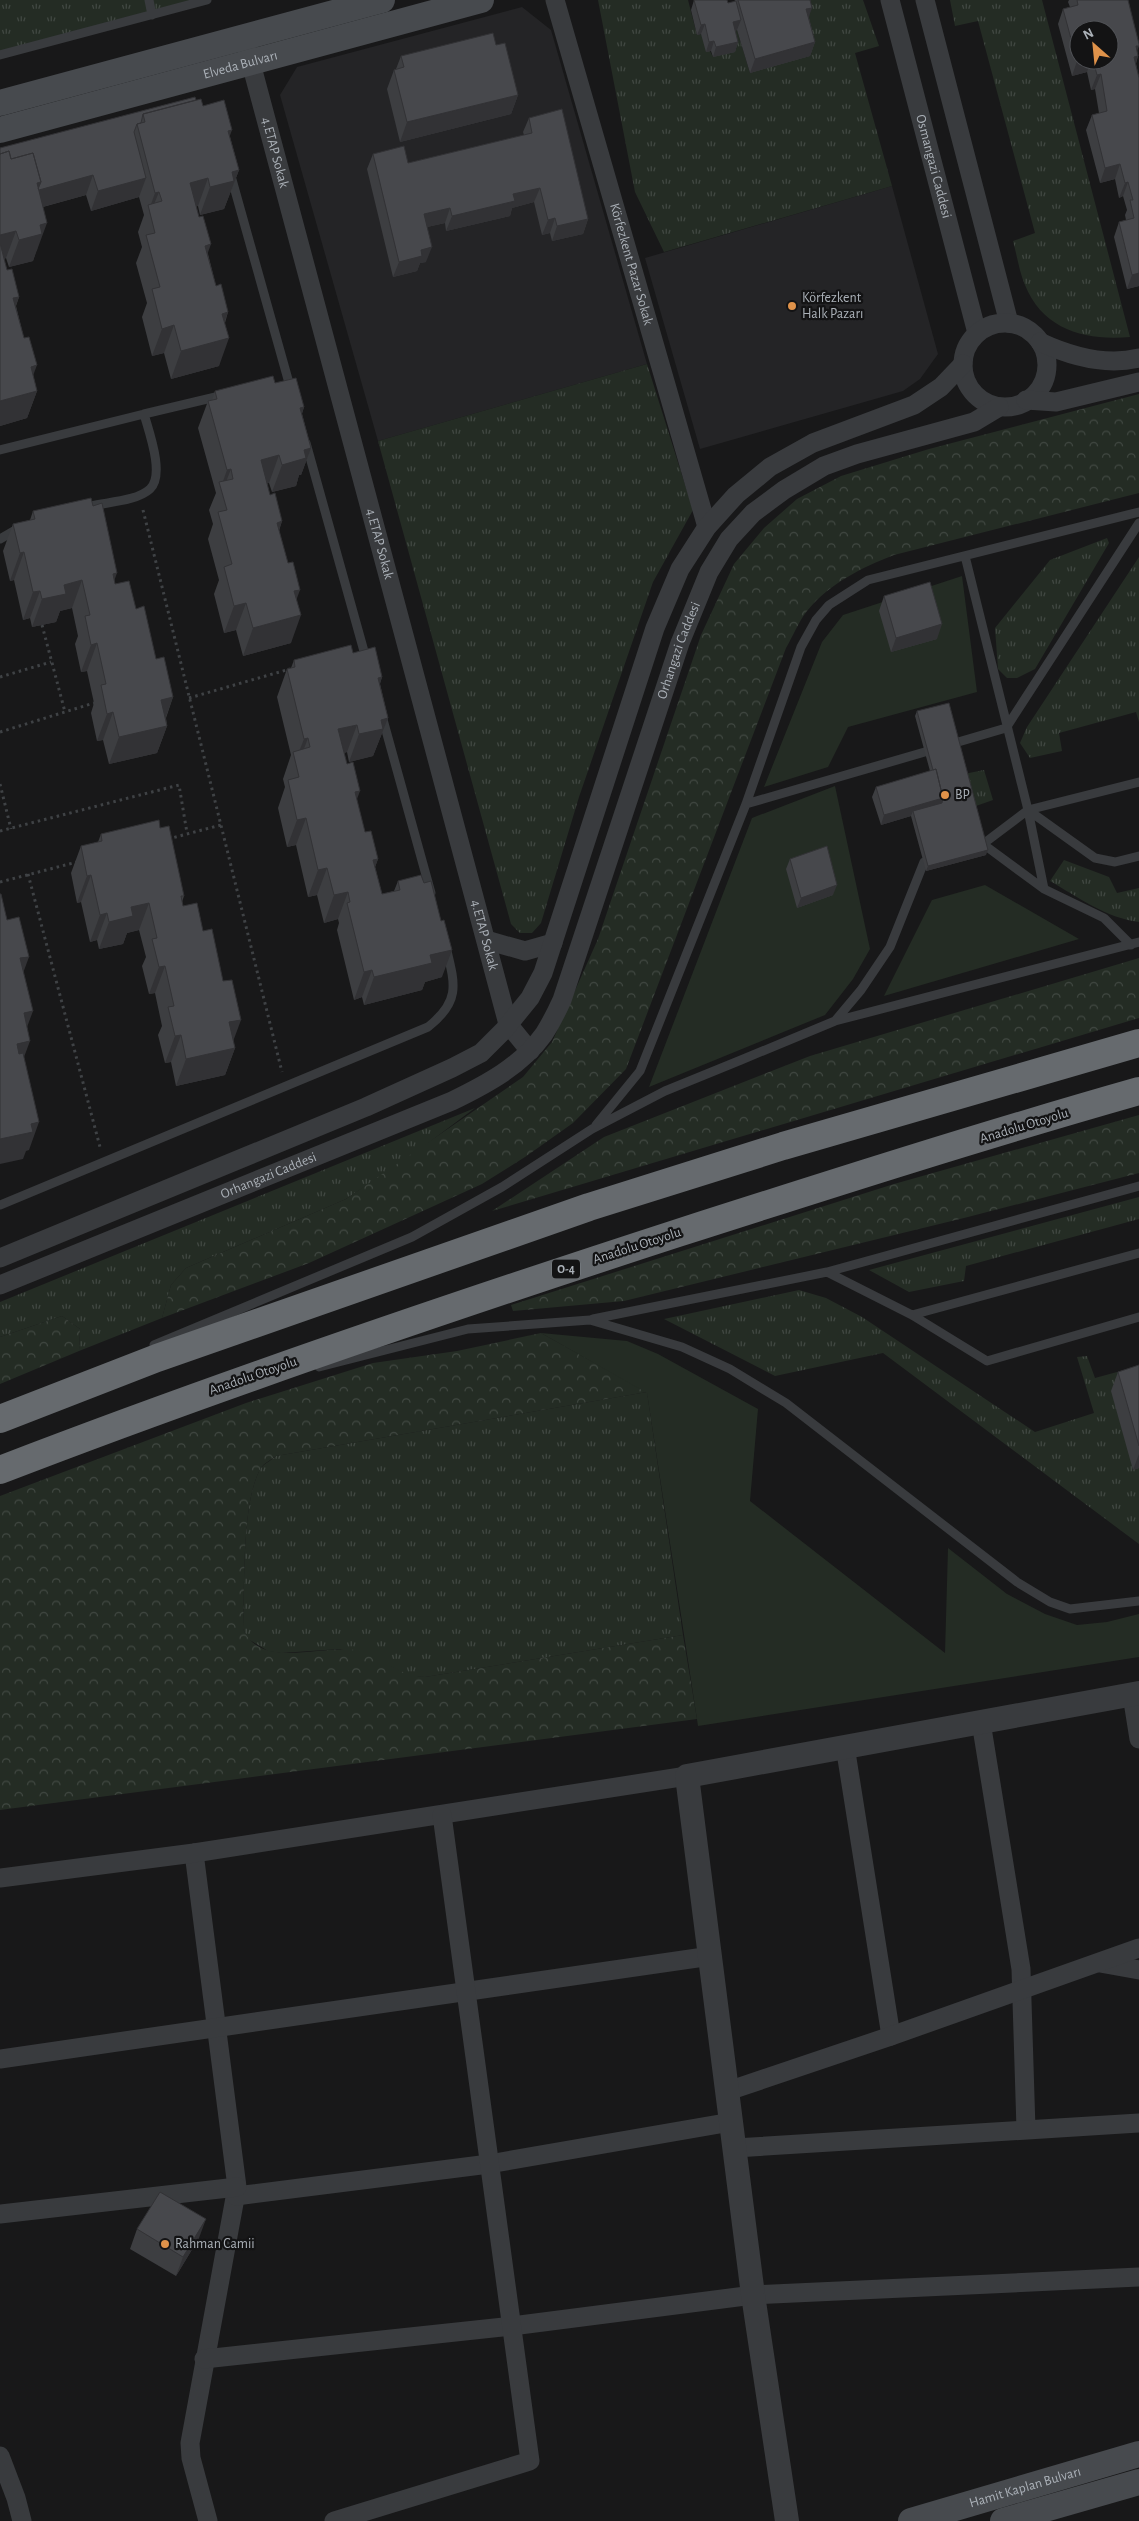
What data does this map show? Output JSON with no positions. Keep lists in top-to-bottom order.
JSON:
{
  "streets": {
    "highway": ["Anadolu Otoyolu", "O-4"],
    "main road": ["Elveda Bulvarı", "Hamit Kaplan Bulvarı"],
    "street": [
      "4.ETAP Sokak",
      "Osmangazi Caddesi",
      "Körfezkent Pazar Sokak",
      "Orhangazi Caddesi"
    ]
  },
  "crossings": [
    ["Elveda Bulvarı", "4.ETAP Sokak"],
    ["4.ETAP Sokak", "Orhangazi Caddesi"],
    ["Osmangazi Caddesi", "Orhangazi Caddesi"],
    ["Körfezkent Pazar Sokak", "Orhangazi Caddesi"]
  ],
  "places": ["Körfezkent Halk Pazarı", "BP", "Rahman Camii"],
  "north": "top left"
}
